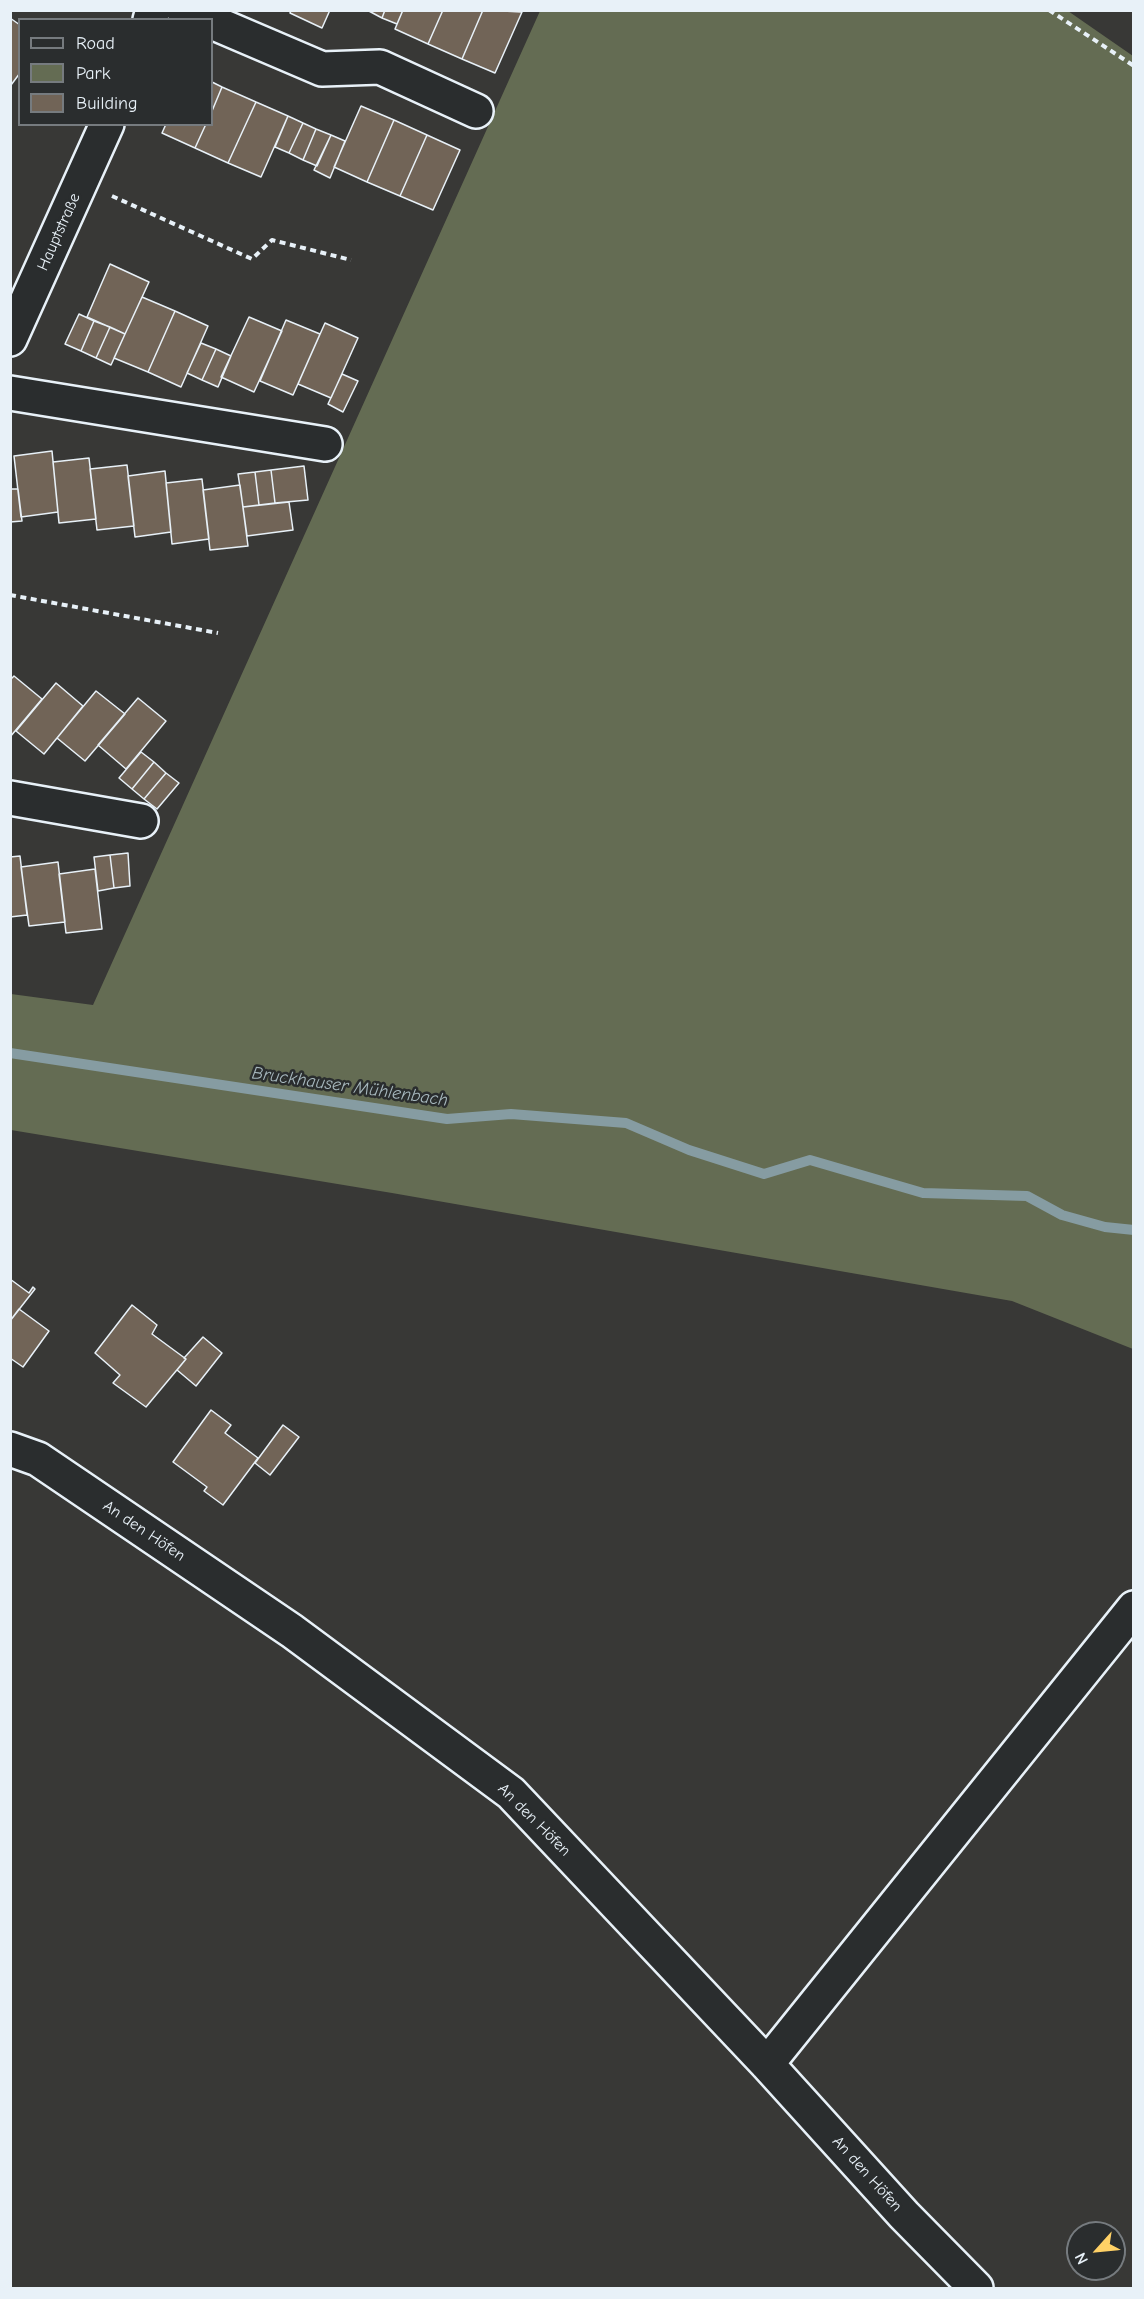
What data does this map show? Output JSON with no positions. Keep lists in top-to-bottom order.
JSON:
{
  "streets": {
    "street": ["Hauptstraße", "An den Höfen"]
  },
  "water": ["Bruckhauser Mühlenbach"],
  "legend": ["Road", "Park", "Building"],
  "north": "bottom left"
}
